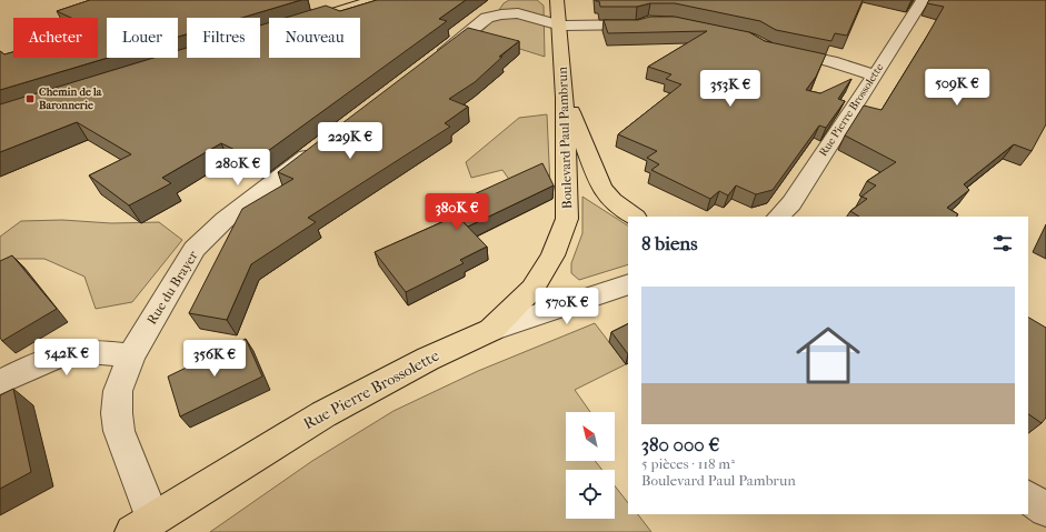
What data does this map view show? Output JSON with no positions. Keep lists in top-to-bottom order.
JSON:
{
  "streets": {
    "main road": ["Rue Pierre Brossolette", "Boulevard Paul Pambrun"],
    "street": ["Rue du Brayer"]
  },
  "crossings": [
    ["Rue Pierre Brossolette", "Boulevard Paul Pambrun"],
    ["Rue Pierre Brossolette", "Rue du Brayer"]
  ],
  "places": {
    "transit": ["Chemin de la Baronnerie"]
  },
  "north": "top left",
  "page": {
    "chip": [
      "Acheter",
      "Louer",
      "Filtres",
      "Nouveau"
    ],
    "price": [
      "509K €",
      "353K €",
      "229K €",
      "280K €",
      "380K €",
      "570K €",
      "542K €",
      "356K €"
    ],
    "heading": "8 biens",
    "list": [
      {
        "name": "380 000 €",
        "note": "5 pièces · 118 m² · Boulevard Paul Pambrun"
      }
    ]
  }
}
